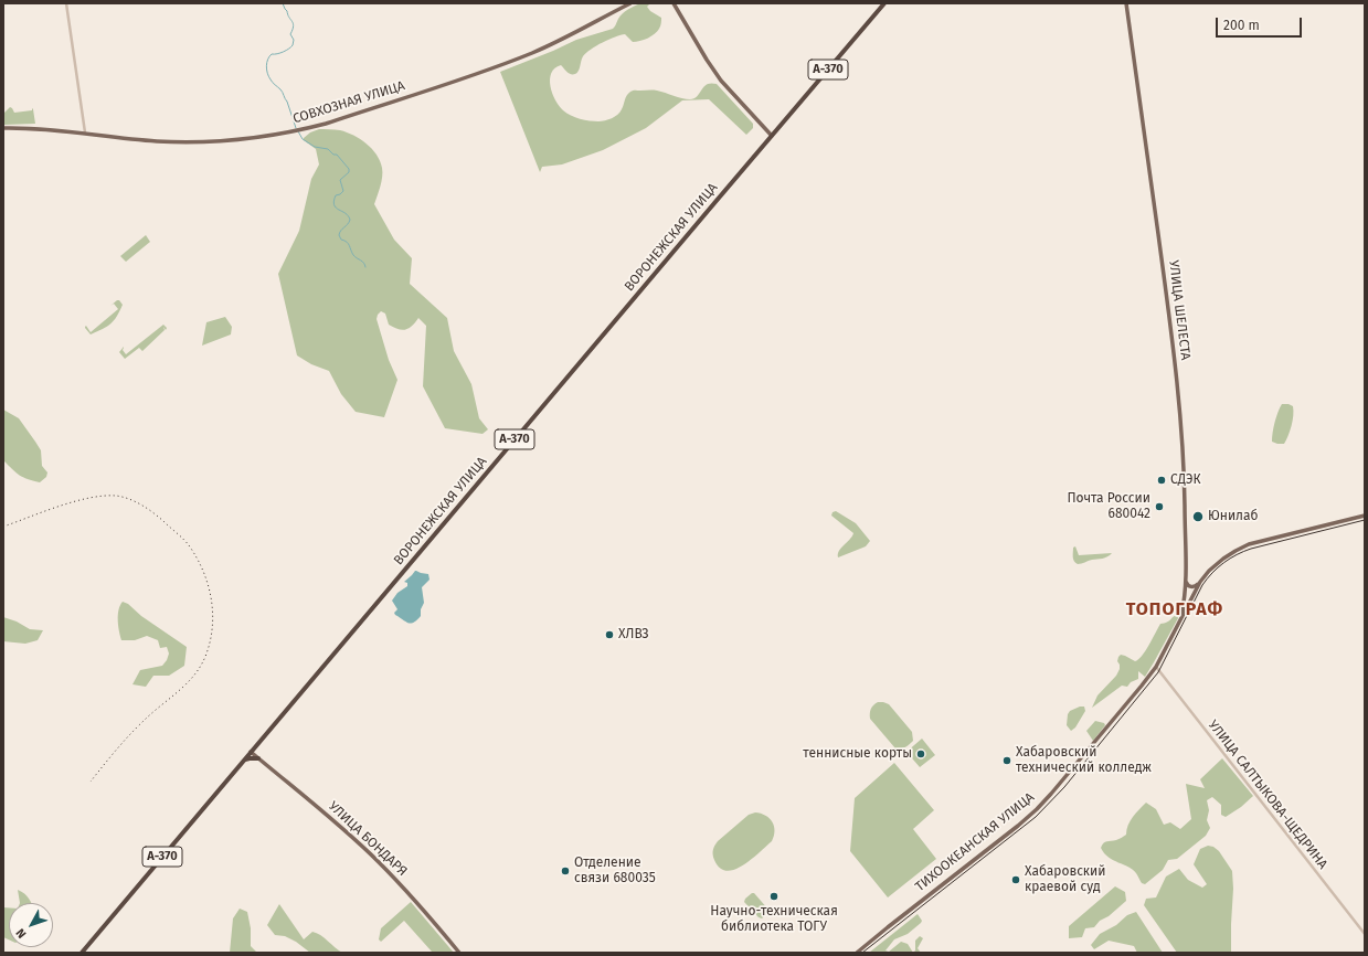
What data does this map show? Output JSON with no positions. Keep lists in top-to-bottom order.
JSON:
{
  "streets": {
    "highway": ["А-370", "ВОРОНЕЖСКАЯ УЛИЦА"],
    "main road": [
      "СОВХОЗНАЯ УЛИЦА",
      "УЛИЦА ШЕЛЕСТА",
      "УЛИЦА БОНДАРЯ",
      "ТИХООКЕАНСКАЯ УЛИЦА"
    ],
    "street": ["УЛИЦА САЛТЫКОВА-ЩЕДРИНА"]
  },
  "crossings": [
    ["ВОРОНЕЖСКАЯ УЛИЦА", "УЛИЦА БОНДАРЯ"],
    ["УЛИЦА ШЕЛЕСТА", "ТИХООКЕАНСКАЯ УЛИЦА"],
    ["УЛИЦА САЛТЫКОВА-ЩЕДРИНА", "ТИХООКЕАНСКАЯ УЛИЦА"]
  ],
  "districts": ["ТОПОГРАФ"],
  "places": [
    "СДЭК",
    "Почта России 680042",
    "Юнилаб",
    "ХЛВЗ",
    "теннисные корты",
    "Хабаровский технический колледж",
    "Отделение связи 680035",
    "Хабаровский краевой суд",
    "Научно-техническая библиотека ТОГУ"
  ],
  "scale_bar": "200 m",
  "north": "bottom left"
}
